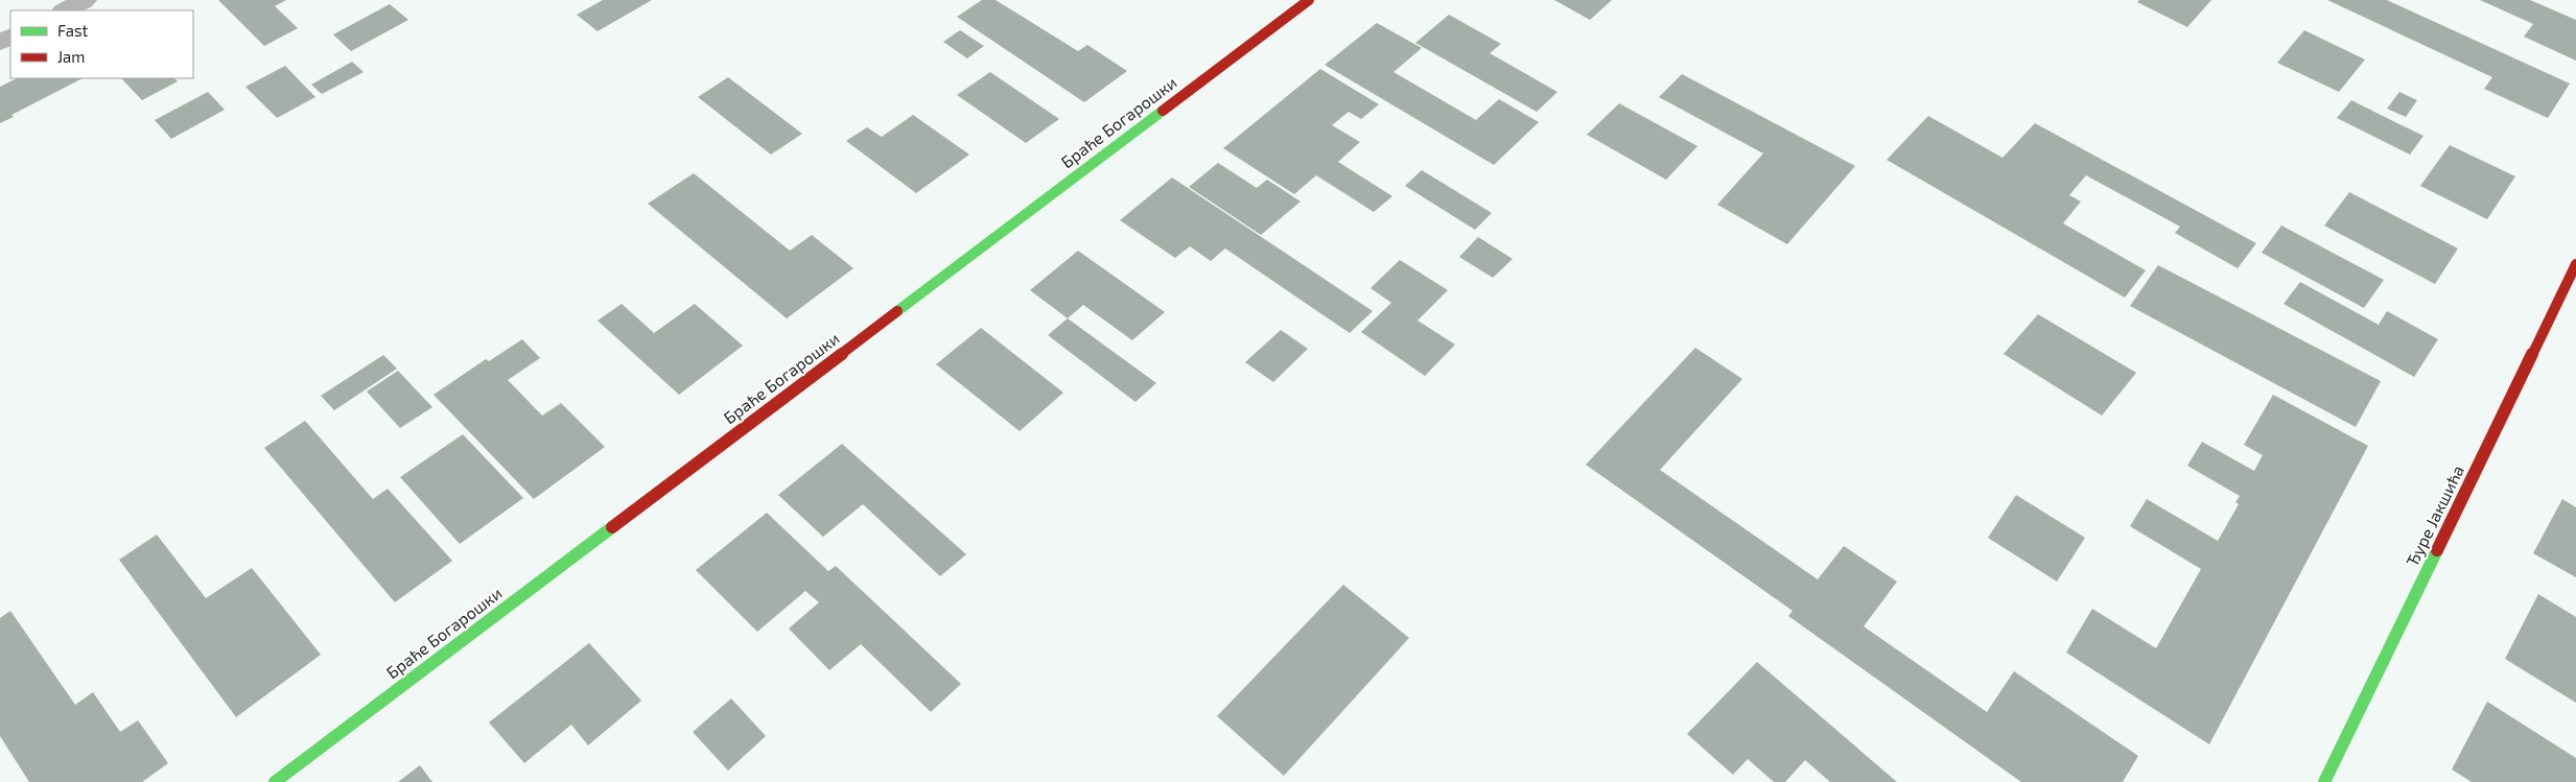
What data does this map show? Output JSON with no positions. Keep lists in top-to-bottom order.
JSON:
{
  "streets": {
    "street": ["Браће Богарошки", "Ђуре Јакшића"]
  },
  "legend": ["Fast", "Jam"]
}
